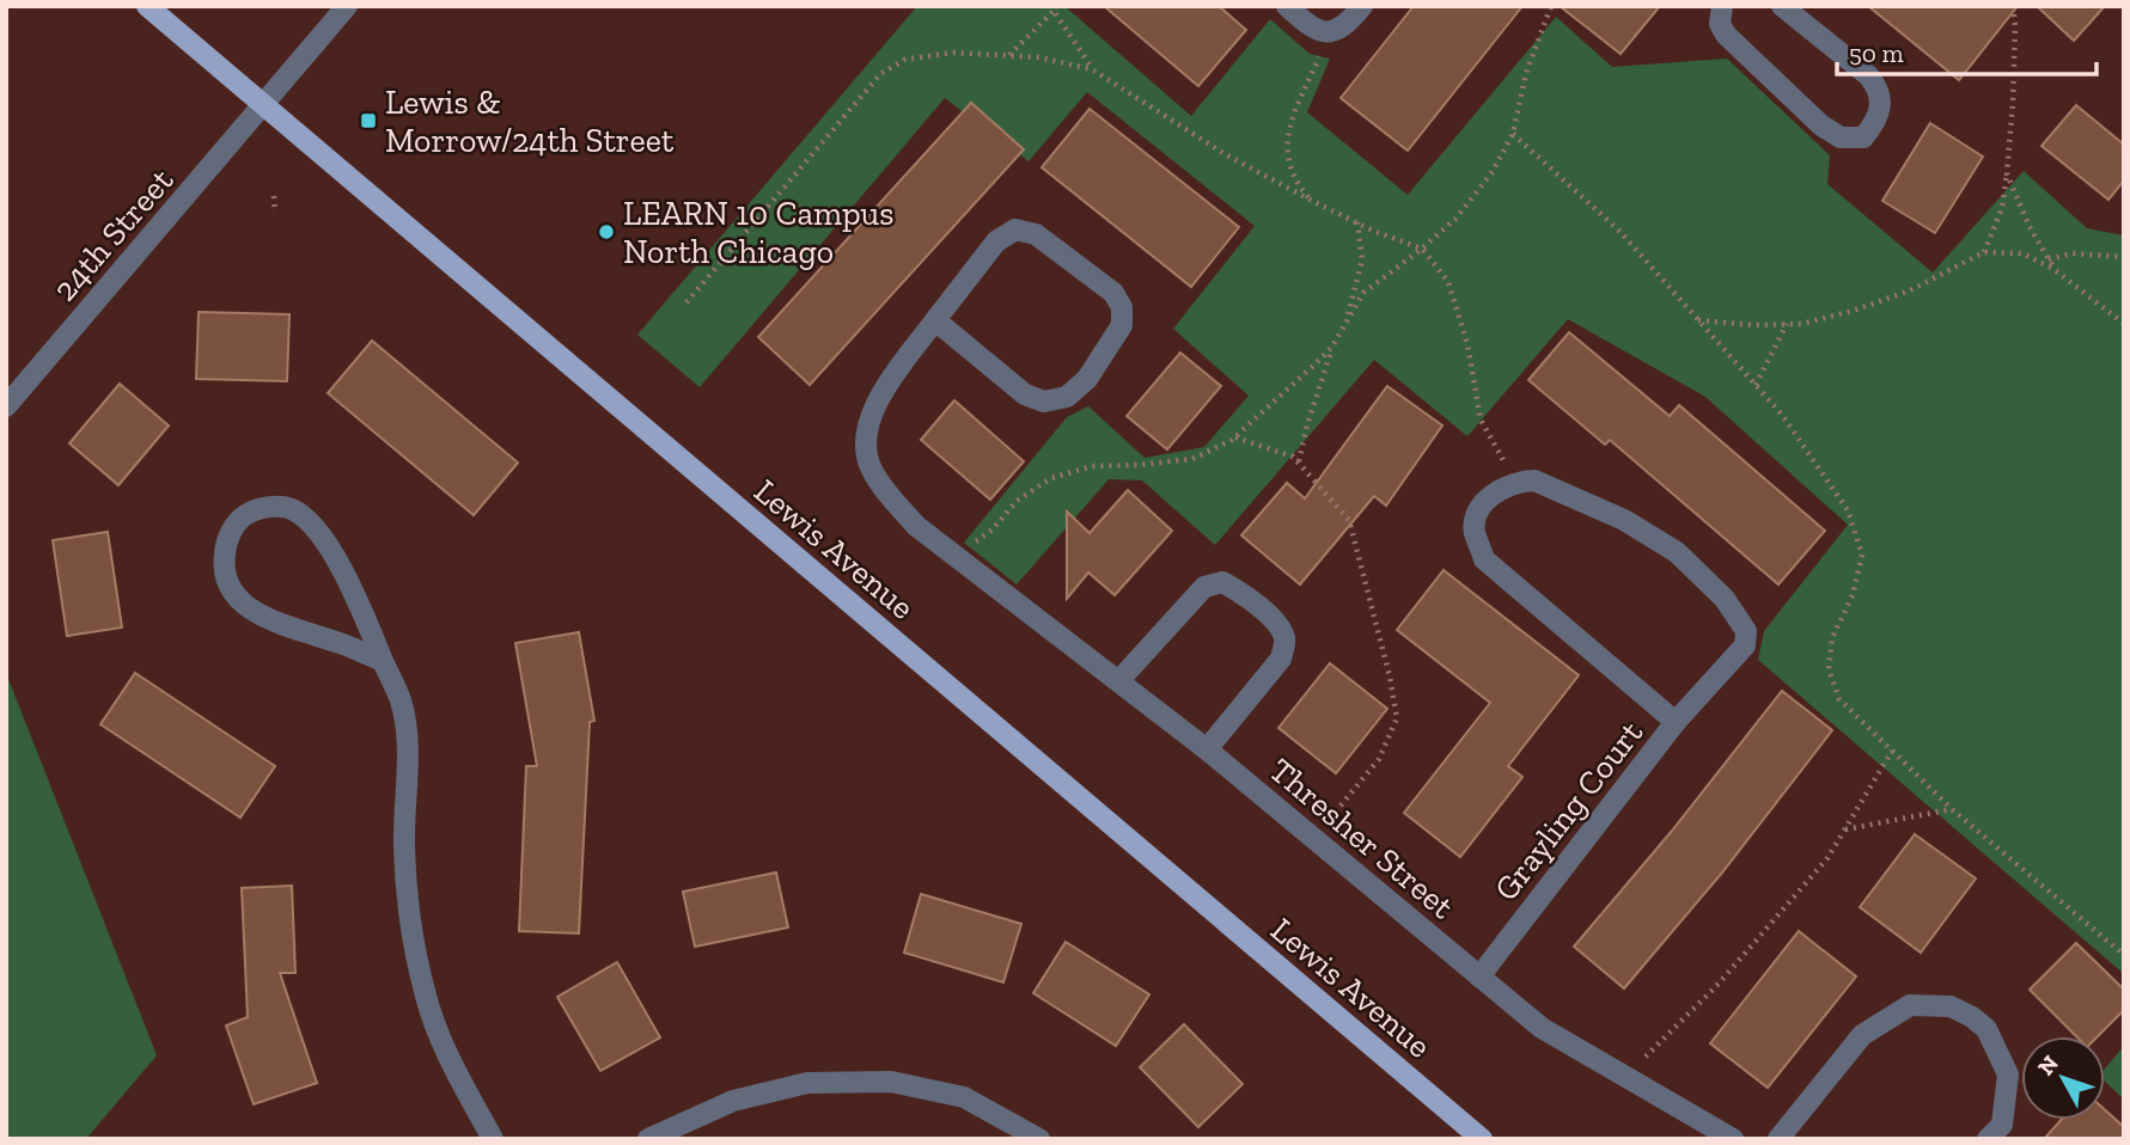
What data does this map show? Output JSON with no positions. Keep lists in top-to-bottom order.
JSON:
{
  "streets": {
    "main road": ["Lewis Avenue"],
    "street": ["24th Street", "Grayling Court", "Thresher Street"]
  },
  "crossings": [
    ["24th Street", "Lewis Avenue"],
    ["Grayling Court", "Thresher Street"]
  ],
  "places": {
    "transit": ["Lewis & Morrow/24th Street"],
    "other": ["LEARN 10 Campus North Chicago"]
  },
  "scale_bar": "50 m",
  "north": "top left"
}
